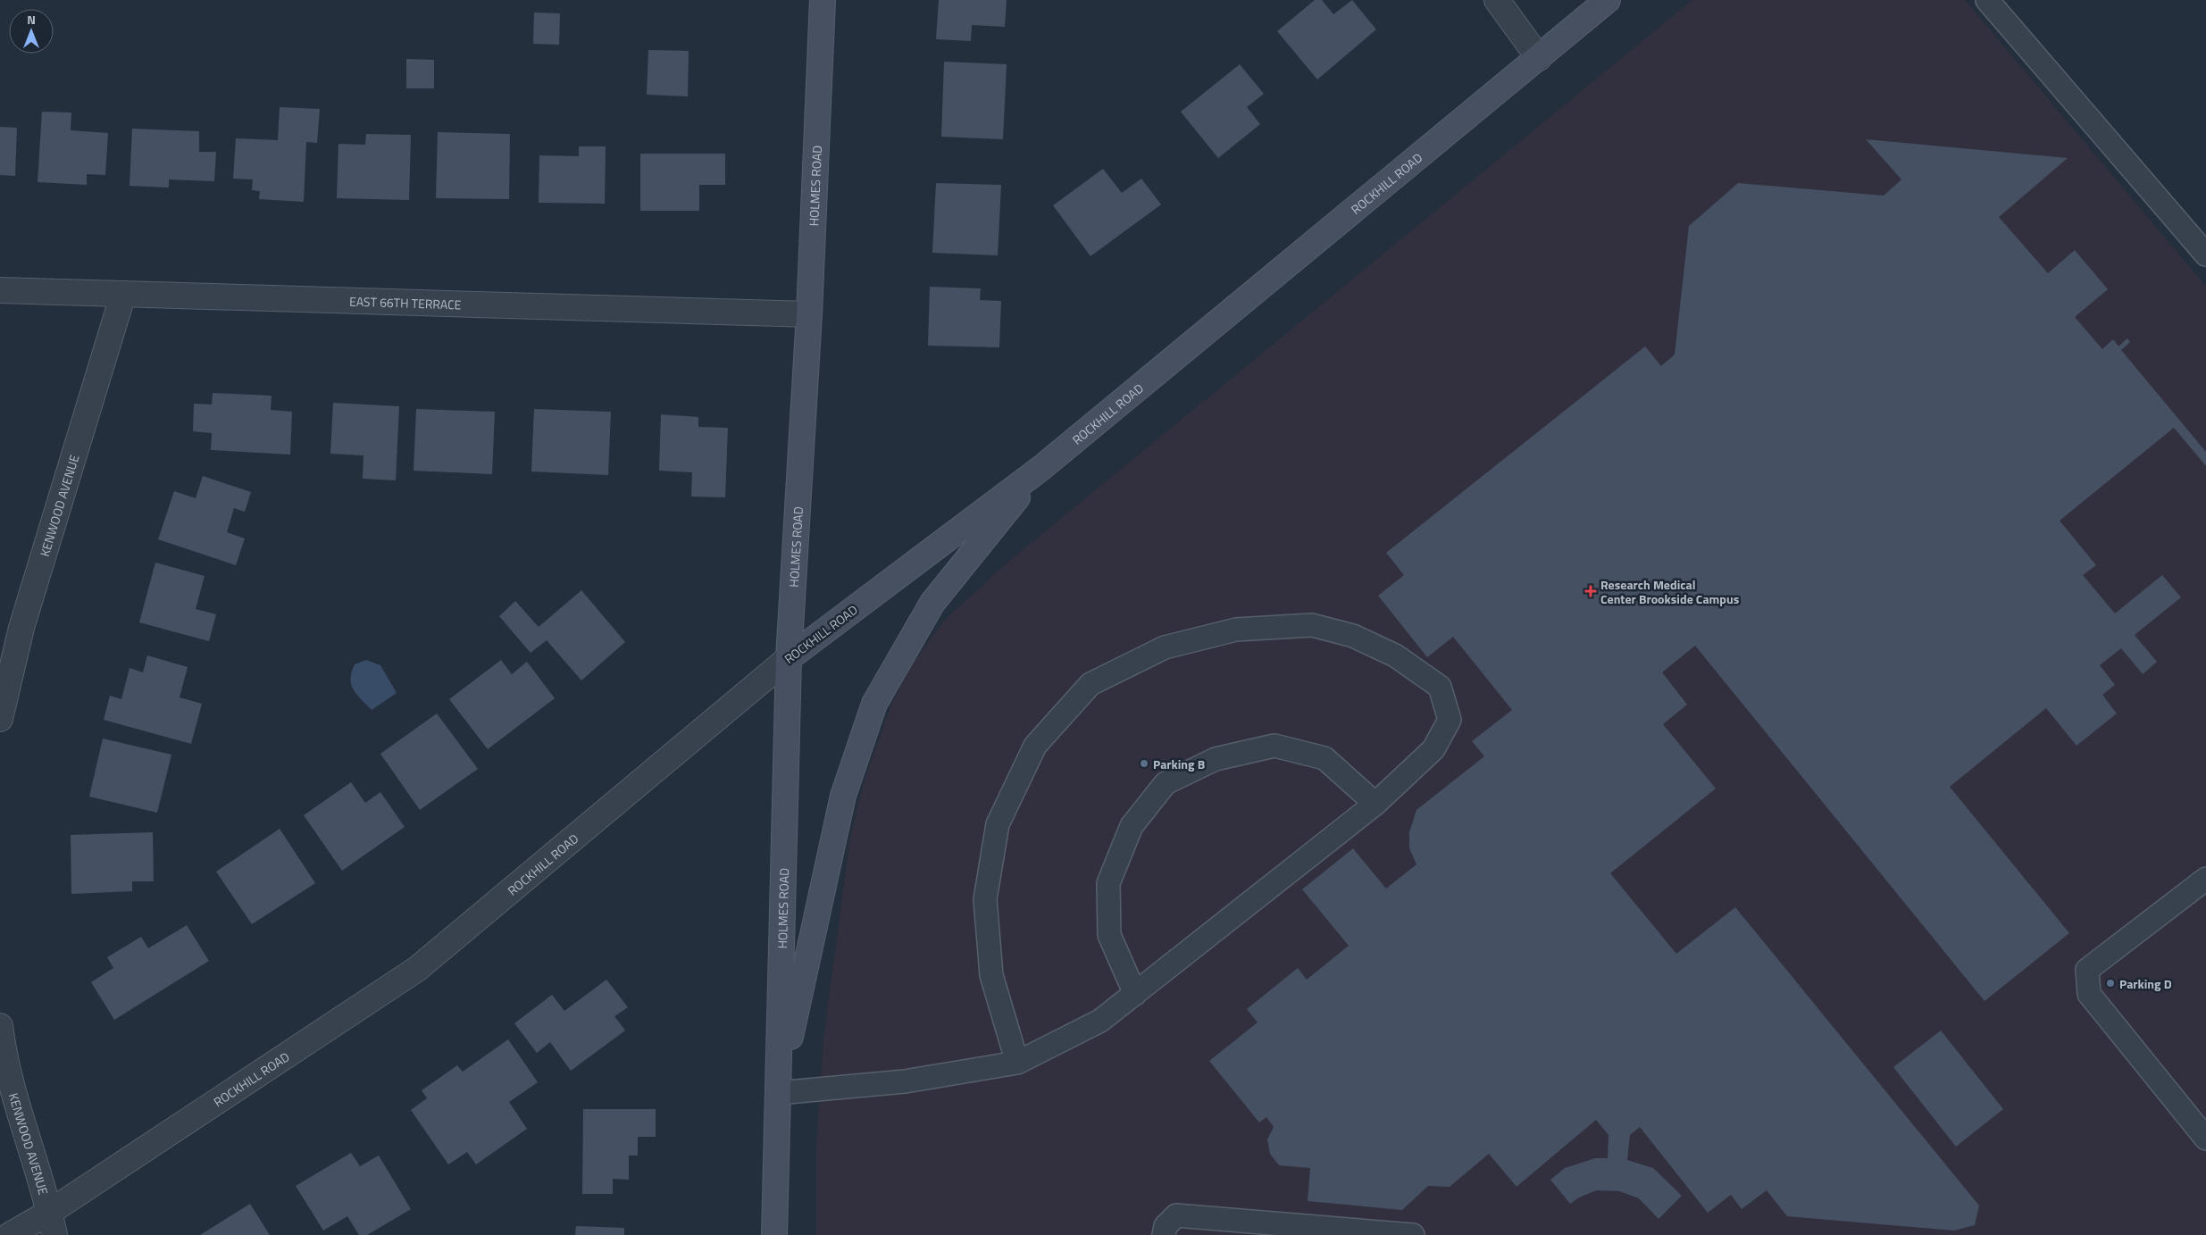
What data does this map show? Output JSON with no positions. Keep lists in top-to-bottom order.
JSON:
{
  "streets": {
    "main road": ["ROCKHILL ROAD", "HOLMES ROAD"],
    "street": ["EAST 66TH TERRACE", "KENWOOD AVENUE"]
  },
  "crossings": [
    ["ROCKHILL ROAD", "HOLMES ROAD"],
    ["ROCKHILL ROAD", "KENWOOD AVENUE"],
    ["HOLMES ROAD", "EAST 66TH TERRACE"],
    ["EAST 66TH TERRACE", "KENWOOD AVENUE"]
  ],
  "places": {
    "health": ["Research Medical Center Brookside Campus"],
    "other": ["Parking B", "Parking D"]
  },
  "north": "top"
}
